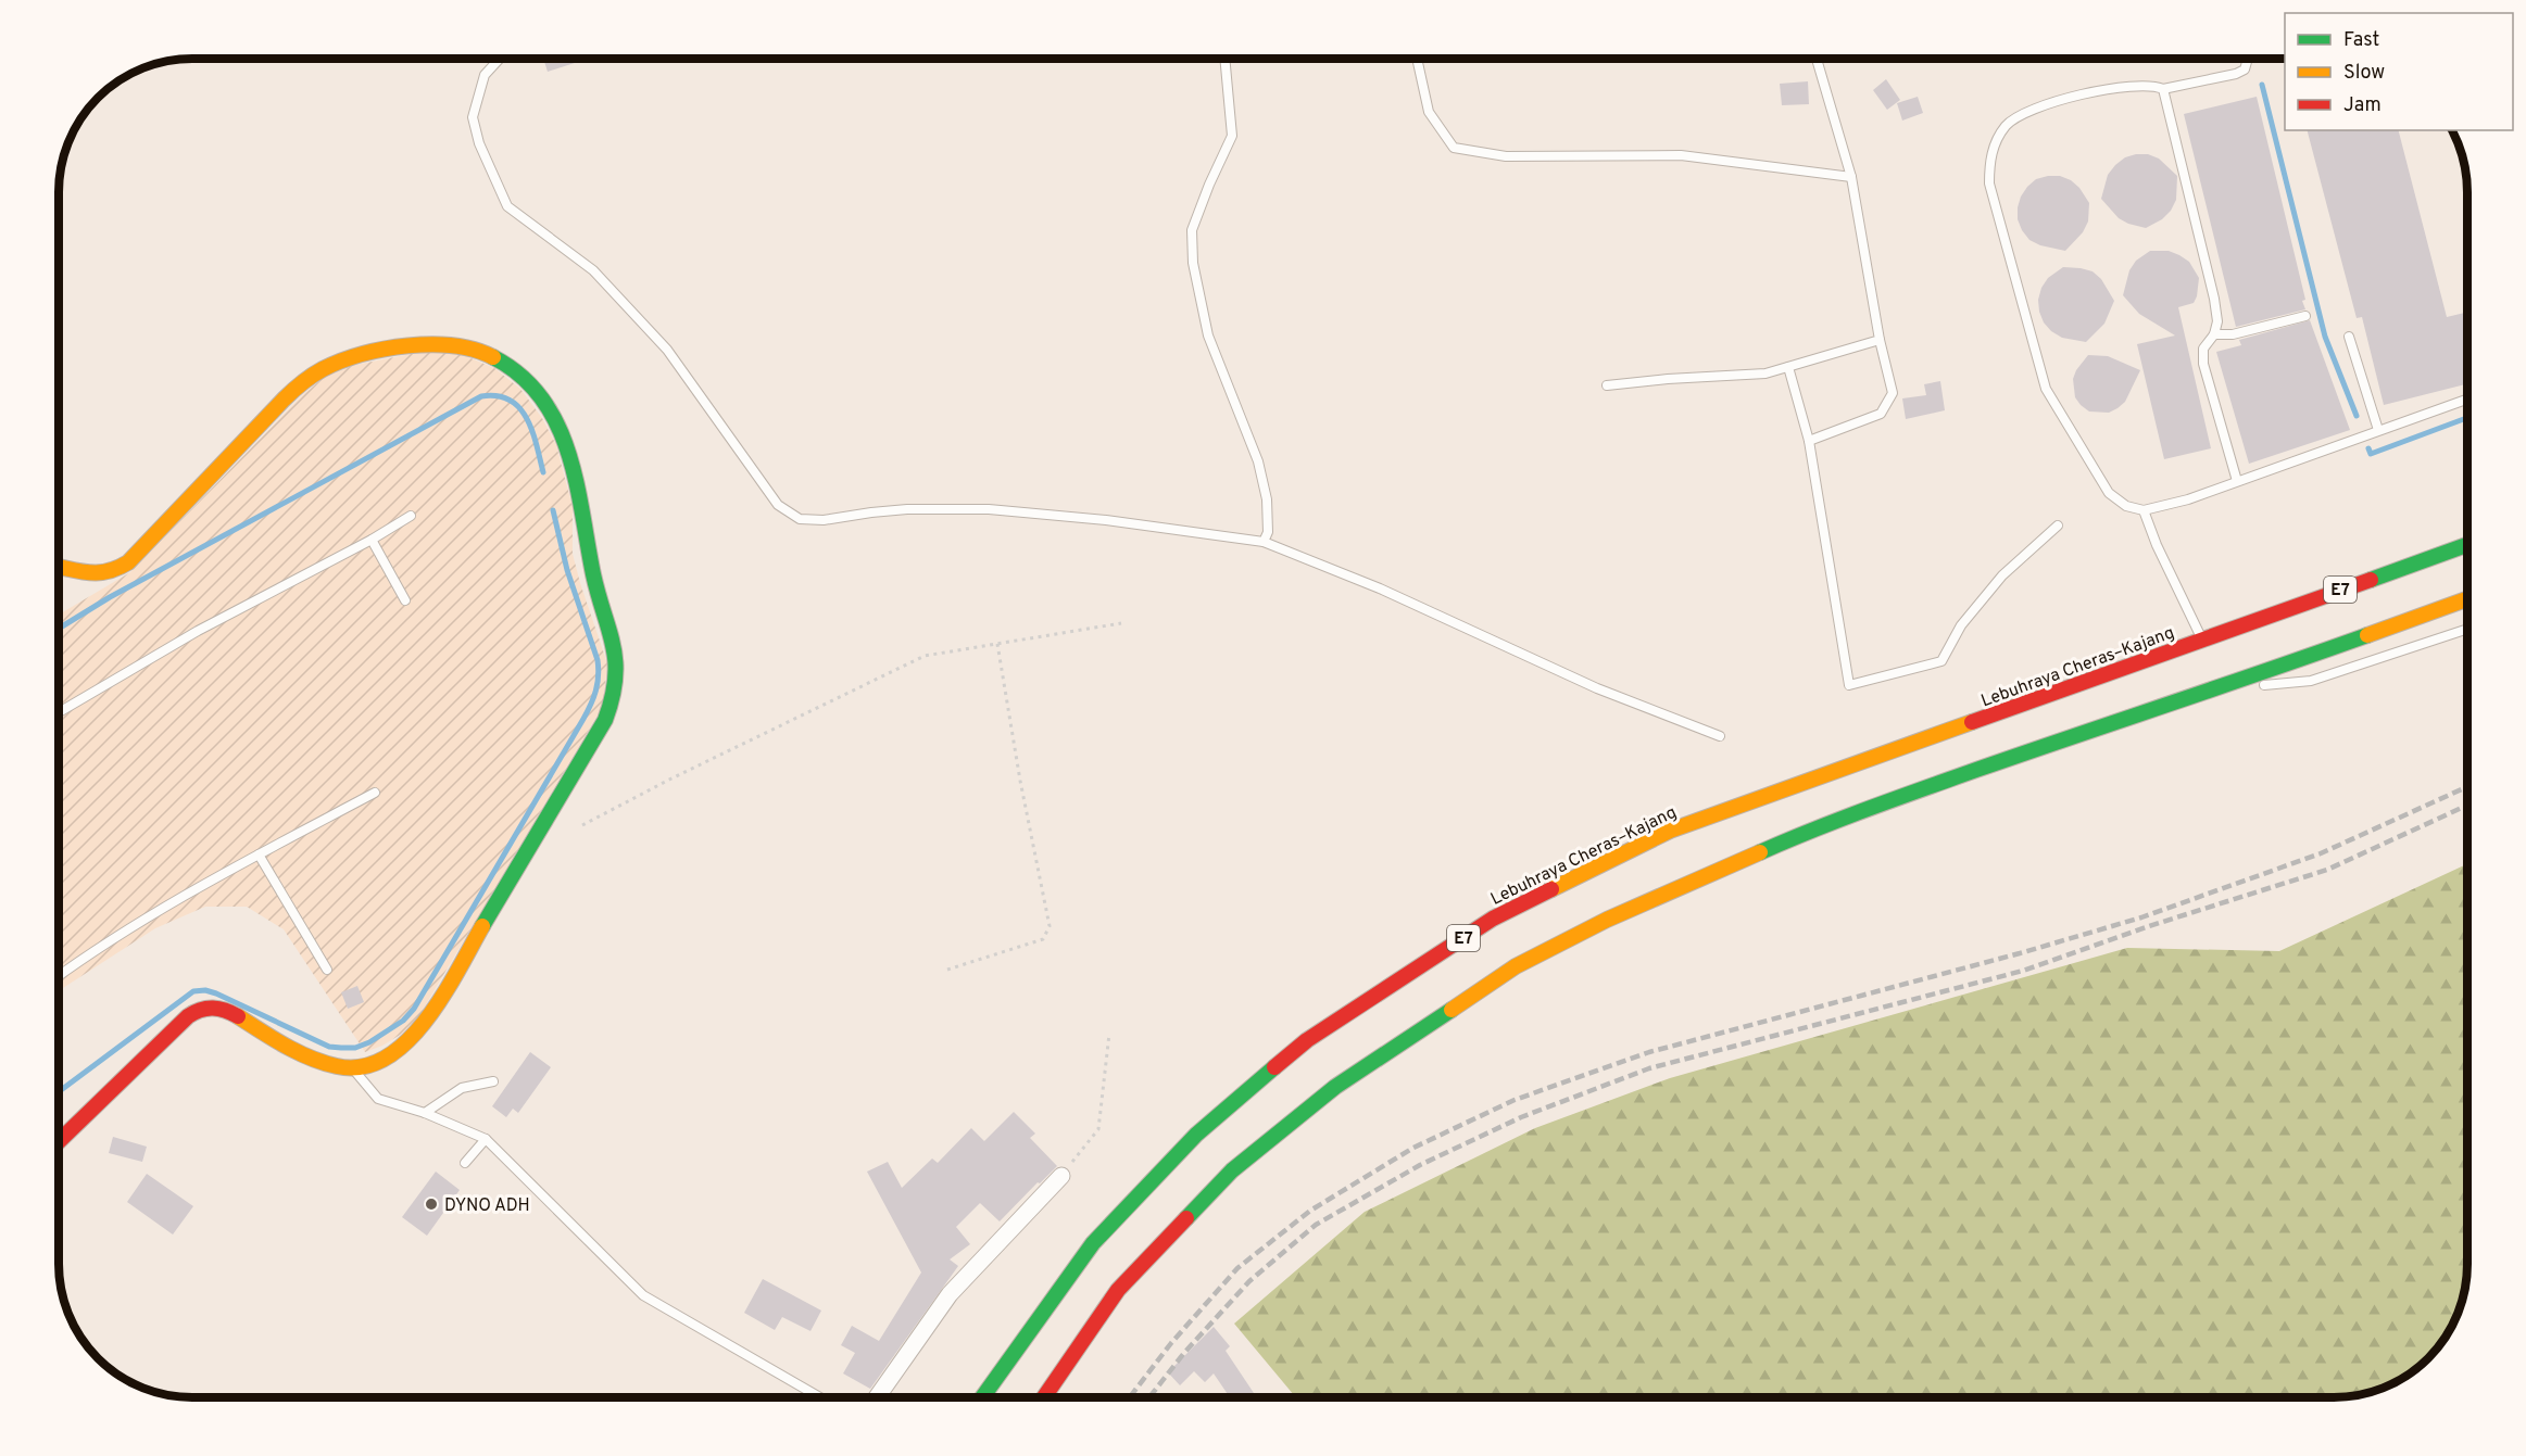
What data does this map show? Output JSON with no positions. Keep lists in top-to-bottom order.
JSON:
{
  "streets": {
    "main road": ["E7", "Lebuhraya Cheras–Kajang"]
  },
  "places": ["DYNO ADH"],
  "legend": ["Fast", "Slow", "Jam"]
}
